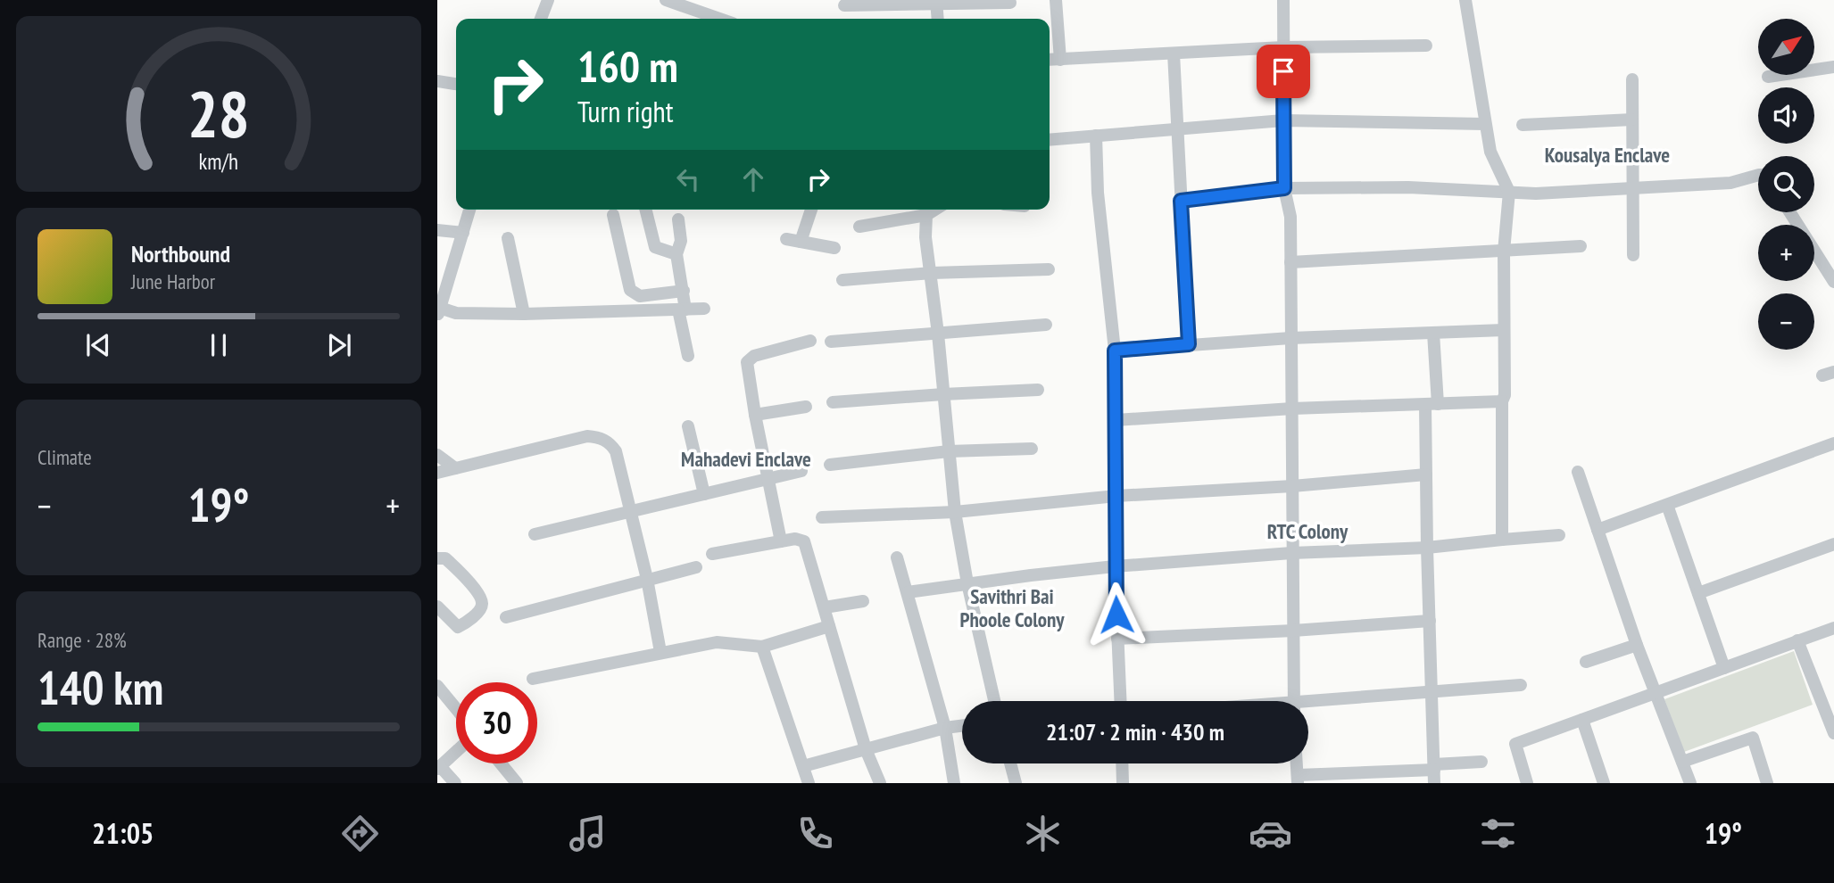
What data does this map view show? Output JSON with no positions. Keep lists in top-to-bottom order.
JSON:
{
  "districts": [
    "Kousalya Enclave",
    "Mahadevi Enclave",
    "RTC Colony",
    "Savithri Bai Phoole Colony"
  ],
  "north": "top right",
  "page": {
    "map_buttons": ["+", "−"],
    "turn": ["160 m", "Turn right"],
    "song": ["Northbound", "June Harbor"],
    "tile": [
      "Climate",
      ["Range · 28%", "140 km"]
    ],
    "heat": ["−", "19°", "+"],
    "limit": "30",
    "trip": "21:07 · 2 min · 430 m",
    "tabs": ["21:05", "19°"],
    "gauge": ["28", "km/h"]
  }
}
